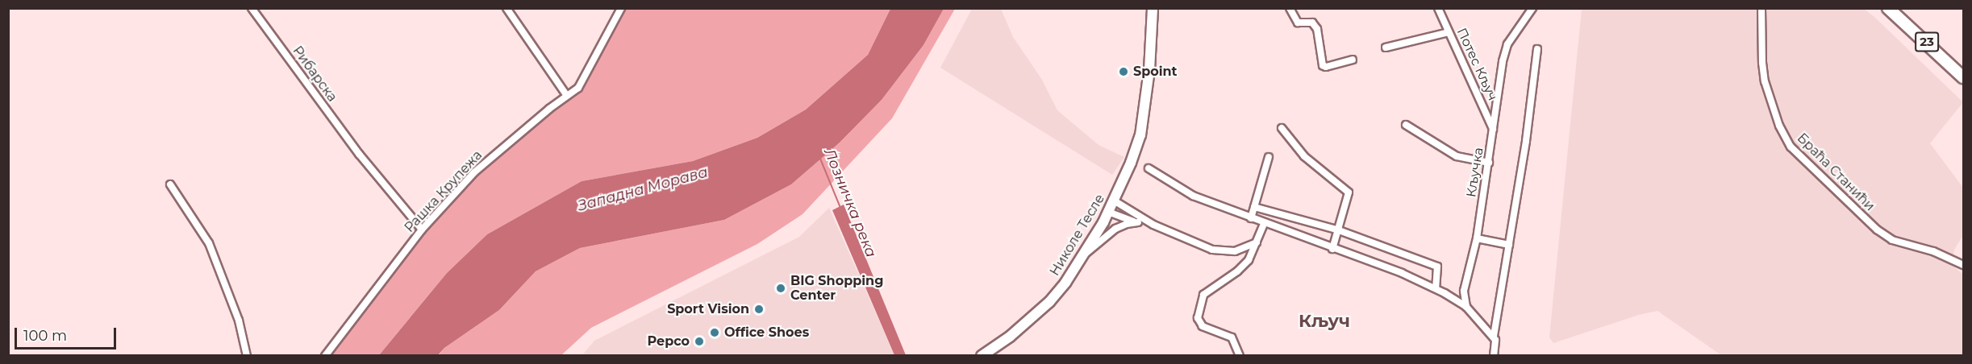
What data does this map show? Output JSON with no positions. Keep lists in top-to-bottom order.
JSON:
{
  "streets": {
    "main road": ["23"],
    "street": [
      "Потес Кључ",
      "Рибарска",
      "Кључка",
      "Браћа Станићи",
      "Рашка Крупежа",
      "Николе Тесле"
    ]
  },
  "crossings": [
    ["Потес Кључ", "Кључка"],
    ["Рибарска", "Рашка Крупежа"]
  ],
  "districts": ["Кључ"],
  "water": ["Западна Морава", "Лозничка река"],
  "places": [
    "Spoint",
    "BIG Shopping Center",
    "Sport Vision",
    "Office Shoes",
    "Pepco"
  ],
  "scale_bar": "100 m"
}
